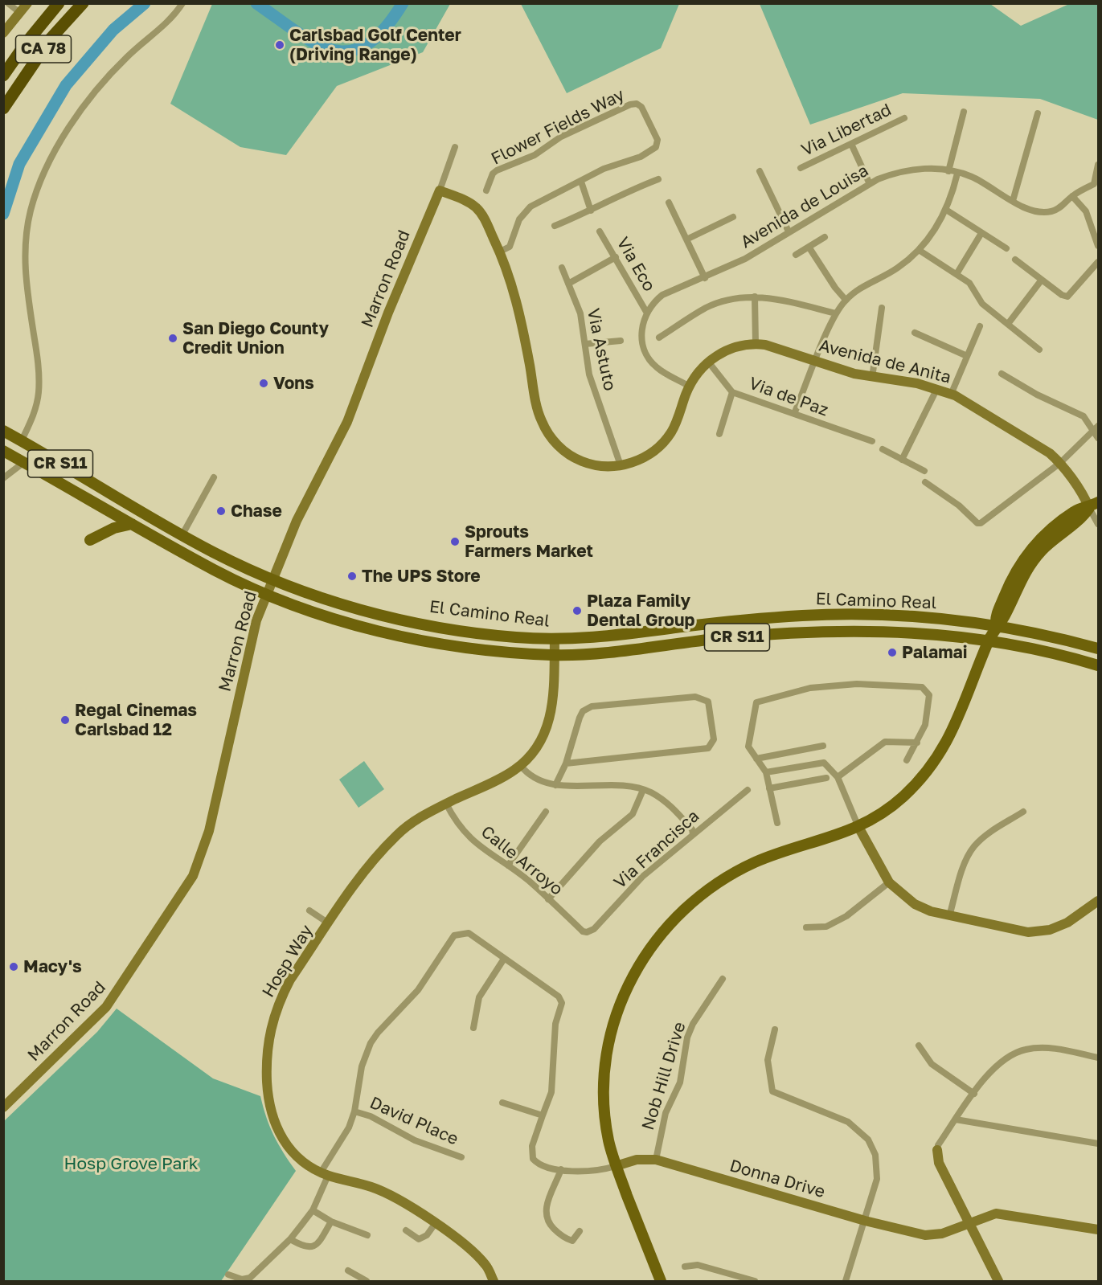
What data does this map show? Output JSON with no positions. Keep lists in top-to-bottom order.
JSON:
{
  "streets": {
    "highway": ["CA 78"],
    "main road": ["CR S11", "El Camino Real"],
    "street": [
      "Flower Fields Way",
      "Via Libertad",
      "Avenida de Louisa",
      "Via Eco",
      "Marron Road",
      "Via Astuto",
      "Avenida de Anita",
      "Via de Paz",
      "Via Francisca",
      "Calle Arroyo",
      "Hosp Way",
      "Nob Hill Drive",
      "David Place",
      "Donna Drive"
    ]
  },
  "crossings": [
    ["Flower Fields Way", "Avenida de Anita"],
    ["Avenida de Louisa", "Via Eco"],
    ["Marron Road", "Avenida de Anita"],
    ["Marron Road", "El Camino Real"],
    ["Via Astuto", "Avenida de Anita"],
    ["Avenida de Anita", "Via de Paz"],
    ["El Camino Real", "Hosp Way"],
    ["Via Francisca", "Calle Arroyo"],
    ["Calle Arroyo", "Hosp Way"],
    ["Nob Hill Drive", "Donna Drive"]
  ],
  "parks": ["Hosp Grove Park"],
  "places": [
    "Carlsbad Golf Center (Driving Range)",
    "San Diego County Credit Union",
    "Vons",
    "Chase",
    "Sprouts Farmers Market",
    "The UPS Store",
    "Plaza Family Dental Group",
    "Palamai",
    "Regal Cinemas Carlsbad 12",
    "Macy's"
  ]
}
